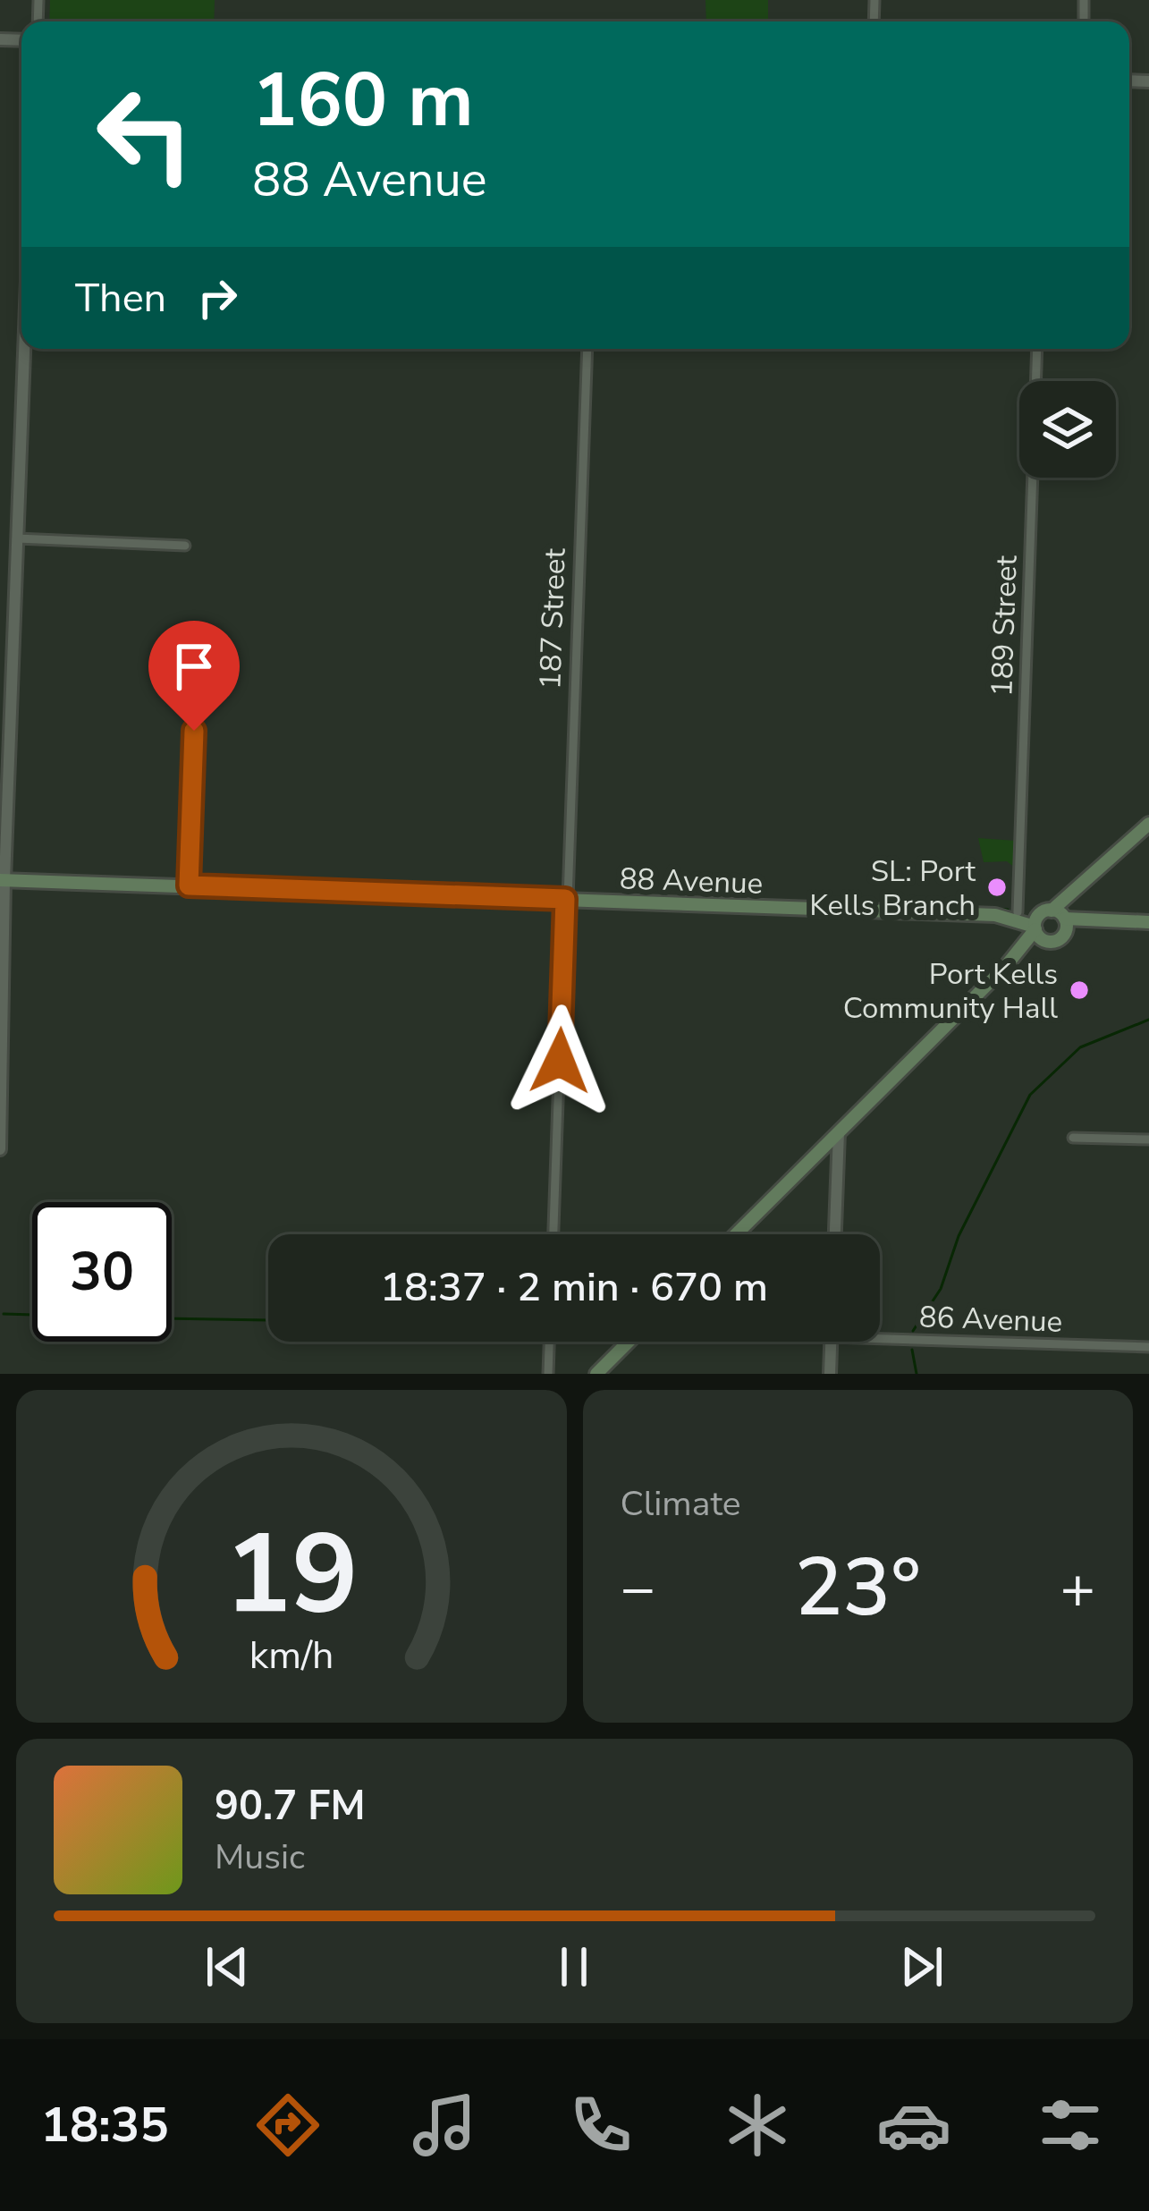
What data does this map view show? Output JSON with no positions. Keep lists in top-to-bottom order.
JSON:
{
  "streets": {
    "main road": ["88 Avenue"],
    "street": ["187 Street", "189 Street", "86 Avenue"]
  },
  "crossings": [
    ["187 Street", "88 Avenue"],
    ["189 Street", "88 Avenue"]
  ],
  "places": ["SL: Port Kells Branch", "Port Kells Community Hall"],
  "page": {
    "turn": ["160 m", "88 Avenue"],
    "then": "Then",
    "limit": "30",
    "trip": "18:37 · 2 min · 670 m",
    "tile": "Climate",
    "heat": ["−", "23°", "+"],
    "song": ["90.7 FM", "Music"],
    "tabs": "18:35",
    "gauge": ["19", "km/h"]
  }
}
